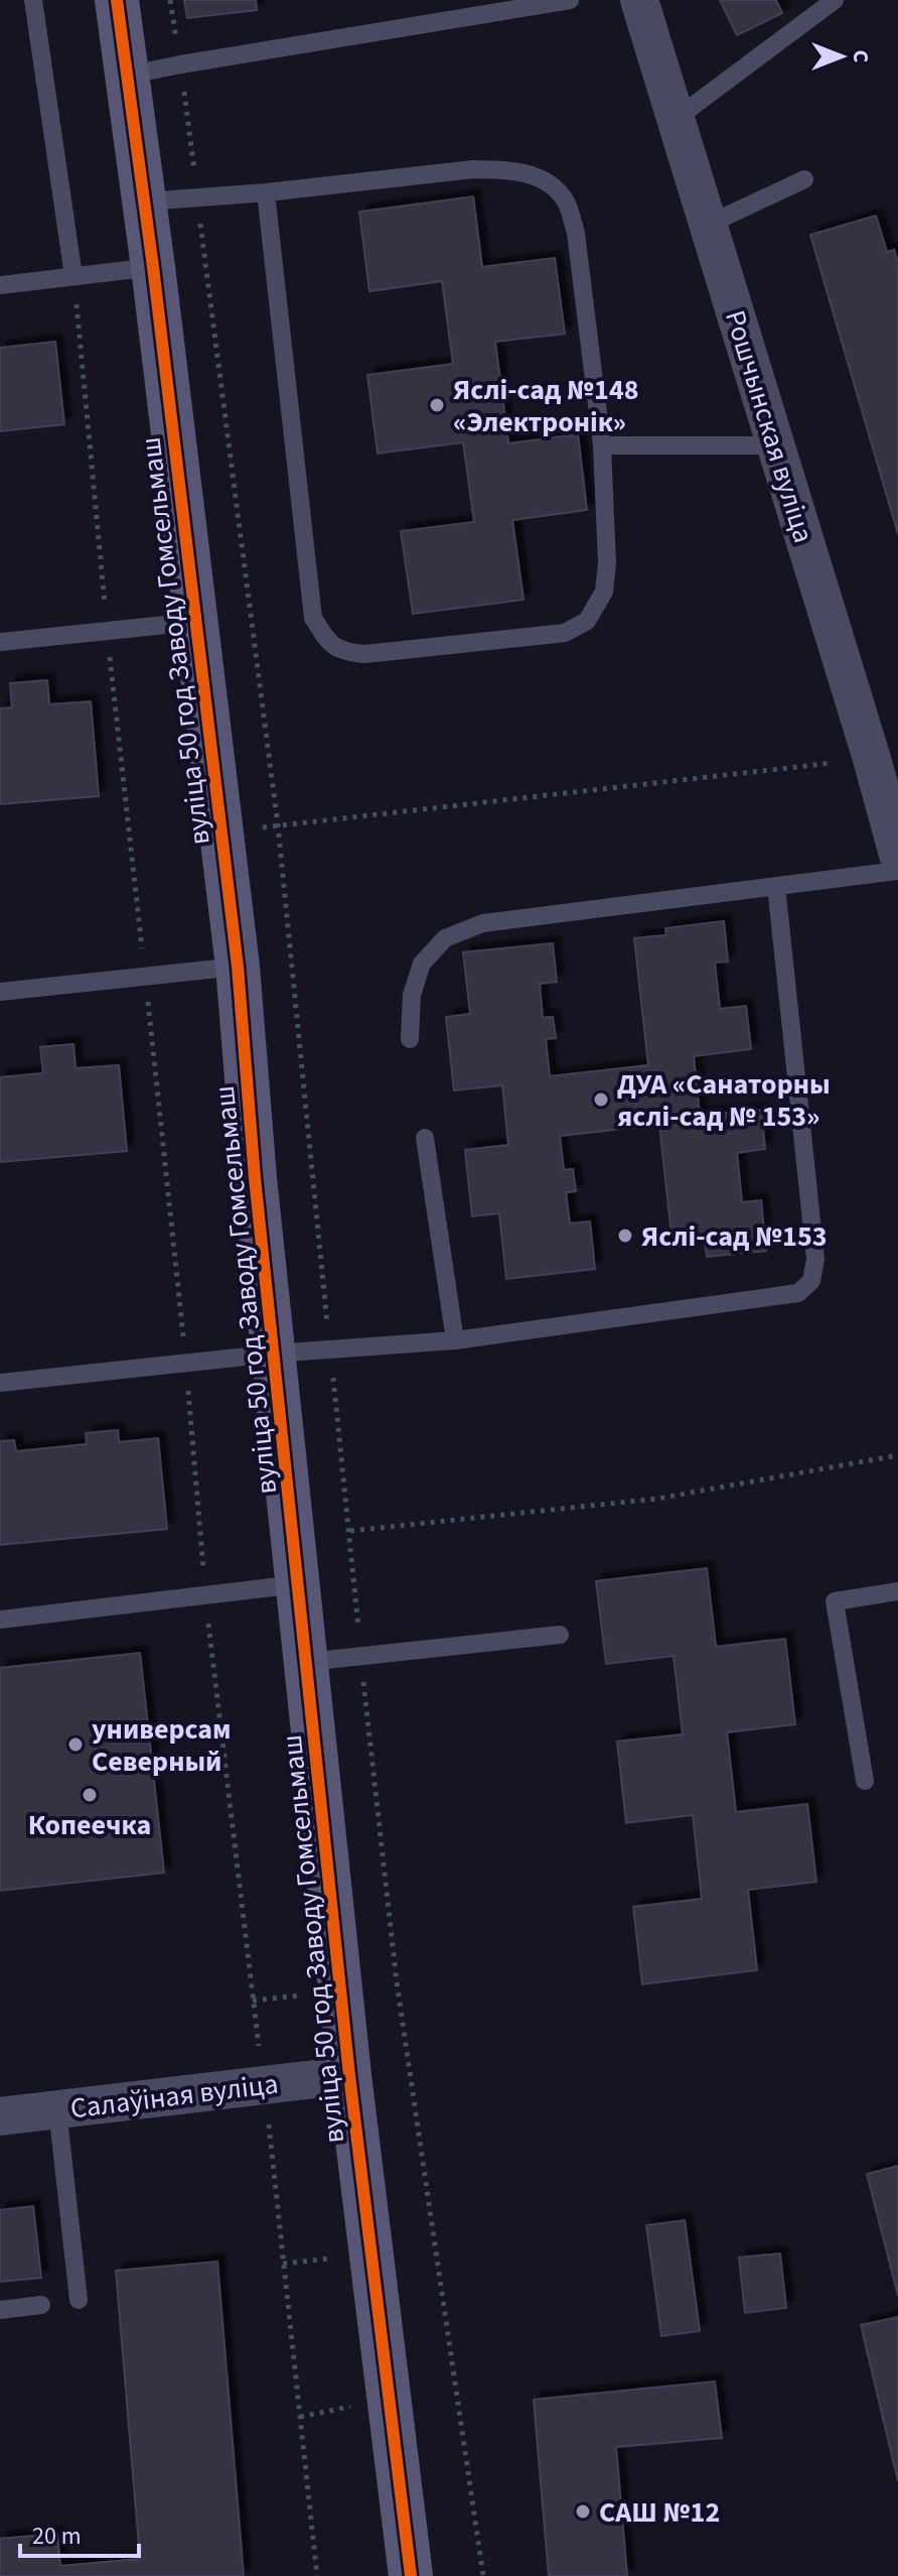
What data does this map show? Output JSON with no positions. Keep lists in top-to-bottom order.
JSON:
{
  "streets": {
    "street": ["Рошчынская вуліца", "вуліца 50 год Заводу Гомсельмаш", "Салаўіная вуліца"]
  },
  "crossings": [
    ["вуліца 50 год Заводу Гомсельмаш", "Салаўіная вуліца"]
  ],
  "places": [
    "Яслі-сад №148 «Электронік»",
    "ДУА «Санаторны яслі-сад № 153»",
    "Яслі-сад №153",
    "универсам Северный",
    "Копеечка",
    "САШ №12"
  ],
  "scale_bar": "20 m",
  "north": "right"
}
